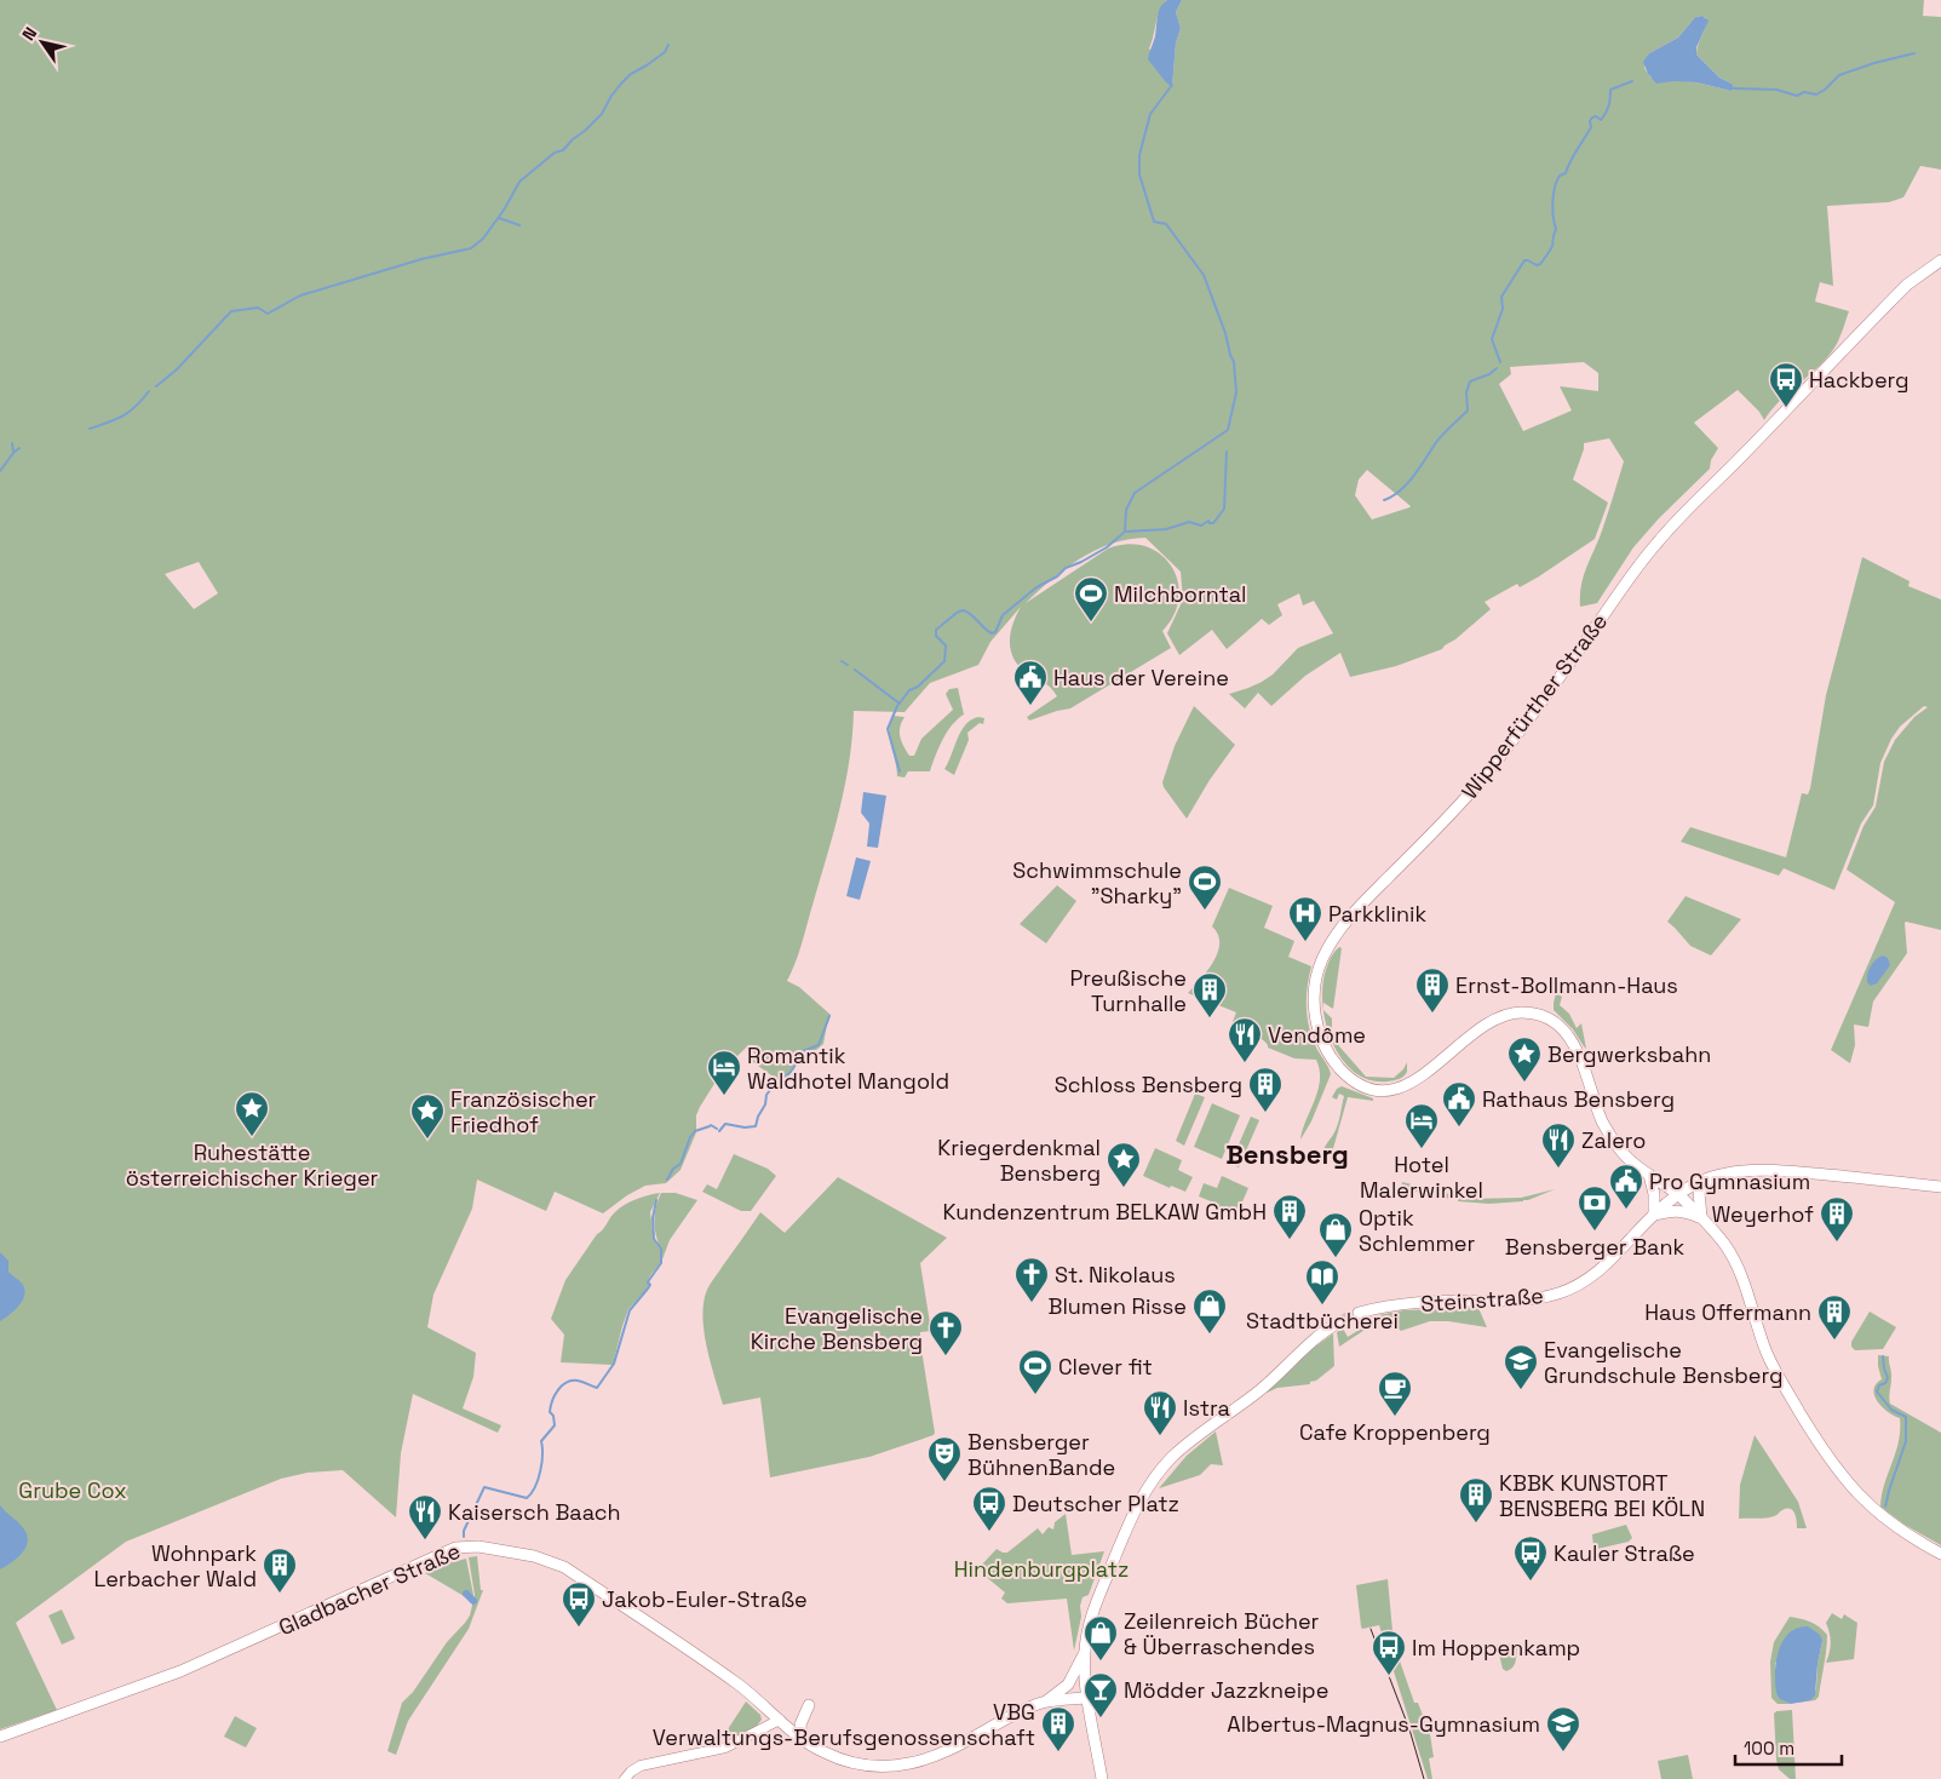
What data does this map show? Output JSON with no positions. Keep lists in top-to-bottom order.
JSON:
{
  "streets": {
    "main road": ["Wipperfürther Straße", "Steinstraße", "Gladbacher Straße"]
  },
  "districts": ["Bensberg"],
  "parks": ["Grube Cox", "Hindenburgplatz"],
  "places": {
    "bus stop": [
      "Hackberg",
      "Deutscher Platz",
      "Kauler Straße",
      "Jakob-Euler-Straße",
      "Im Hoppenkamp"
    ],
    "sports": ["Milchborntal", "Schwimmschule \"Sharky\"", "Clever fit"],
    "public building": ["Haus der Vereine", "Rathaus Bensberg", "Pro Gymnasium"],
    "hospital": ["Parkklinik"],
    "building": [
      "Ernst-Bollmann-Haus",
      "Preußische Turnhalle",
      "Schloss Bensberg",
      "Kundenzentrum BELKAW GmbH",
      "Weyerhof",
      "Haus Offermann",
      "KBBK KUNSTORT BENSBERG BEI KÖLN",
      "Wohnpark Lerbacher Wald",
      "VBG Verwaltungs-Berufsgenossenschaft"
    ],
    "restaurant": [
      "Vendôme",
      "Zalero",
      "Istra",
      "Kaisersch Baach"
    ],
    "place": [
      "Bergwerksbahn",
      "Ruhestätte österreichischer Krieger",
      "Französischer Friedhof",
      "Kriegerdenkmal Bensberg"
    ],
    "hotel": ["Romantik Waldhotel Mangold", "Hotel Malerwinkel"],
    "bank": ["Bensberger Bank"],
    "shop": ["Optik Schlemmer", "Blumen Risse", "Zeilenreich Bücher & Überraschendes"],
    "church": ["St. Nikolaus", "Evangelische Kirche Bensberg"],
    "library": ["Stadtbücherei"],
    "school or university": ["Evangelische Grundschule Bensberg", "Albertus-Magnus-Gymnasium"],
    "cafe": ["Cafe Kroppenberg"],
    "theatre": ["Bensberger BühnenBande"],
    "bar": ["Mödder Jazzkneipe"]
  },
  "scale_bar": "100 m",
  "north": "top left"
}
